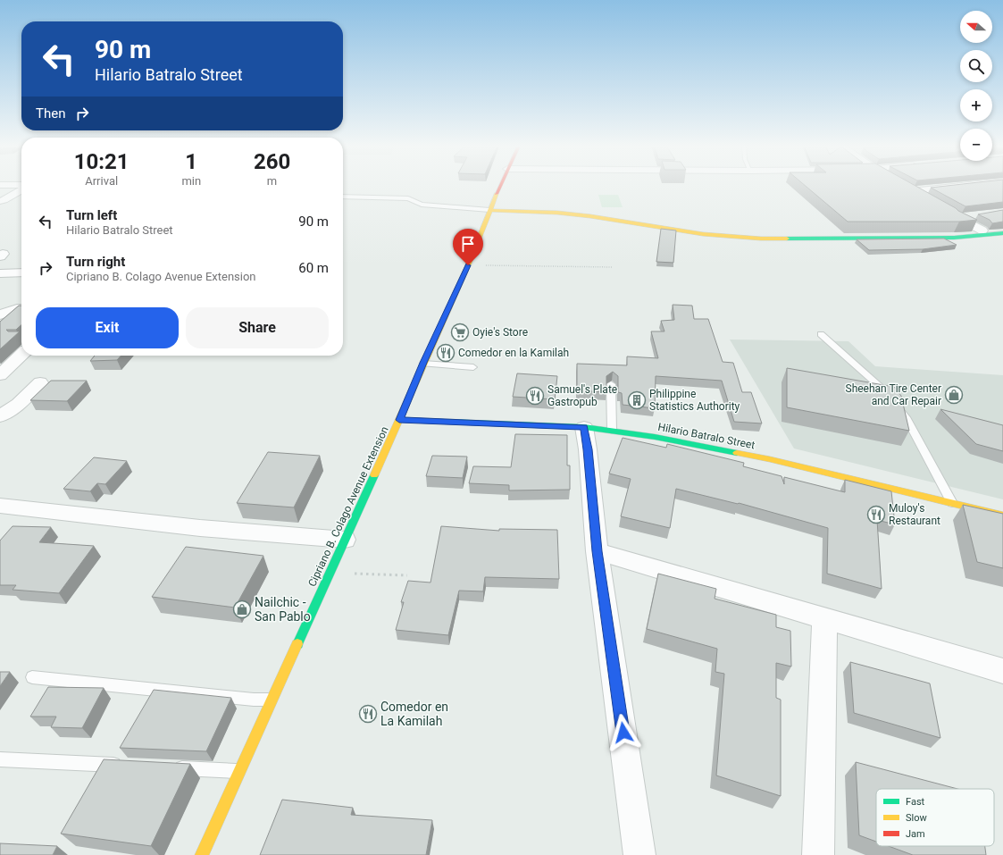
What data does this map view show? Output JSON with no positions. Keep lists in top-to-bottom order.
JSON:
{
  "streets": {
    "street": ["Hilario Batralo Street", "Cipriano B. Colago Avenue Extension"]
  },
  "crossings": [
    ["Hilario Batralo Street", "Cipriano B. Colago Avenue Extension"]
  ],
  "places": {
    "supermarket": ["Oyie's Store"],
    "restaurant": [
      "Comedor en la Kamilah",
      "Samuel's Plate Gastropub",
      "Muloy's Restaurant",
      "Comedor en La Kamilah"
    ],
    "shop": ["Sheehan Tire Center and Car Repair", "Nailchic - San Pablo"],
    "building": ["Philippine Statistics Authority"]
  },
  "legend": ["Fast", "Slow", "Jam"],
  "north": "left",
  "page": {
    "map_buttons": ["+", "−"],
    "turn": ["90 m", "Hilario Batralo Street"],
    "then": "Then",
    "eta": [
      "10:21",
      "Arrival",
      "1",
      "min",
      "260",
      "m"
    ],
    "list": [
      {
        "name": "Turn left",
        "note": "Hilario Batralo Street",
        "value": "90 m"
      },
      {
        "name": "Turn right",
        "note": "Cipriano B. Colago Avenue Extension",
        "value": "60 m"
      }
    ],
    "buttons": ["Exit", "Share"]
  }
}
